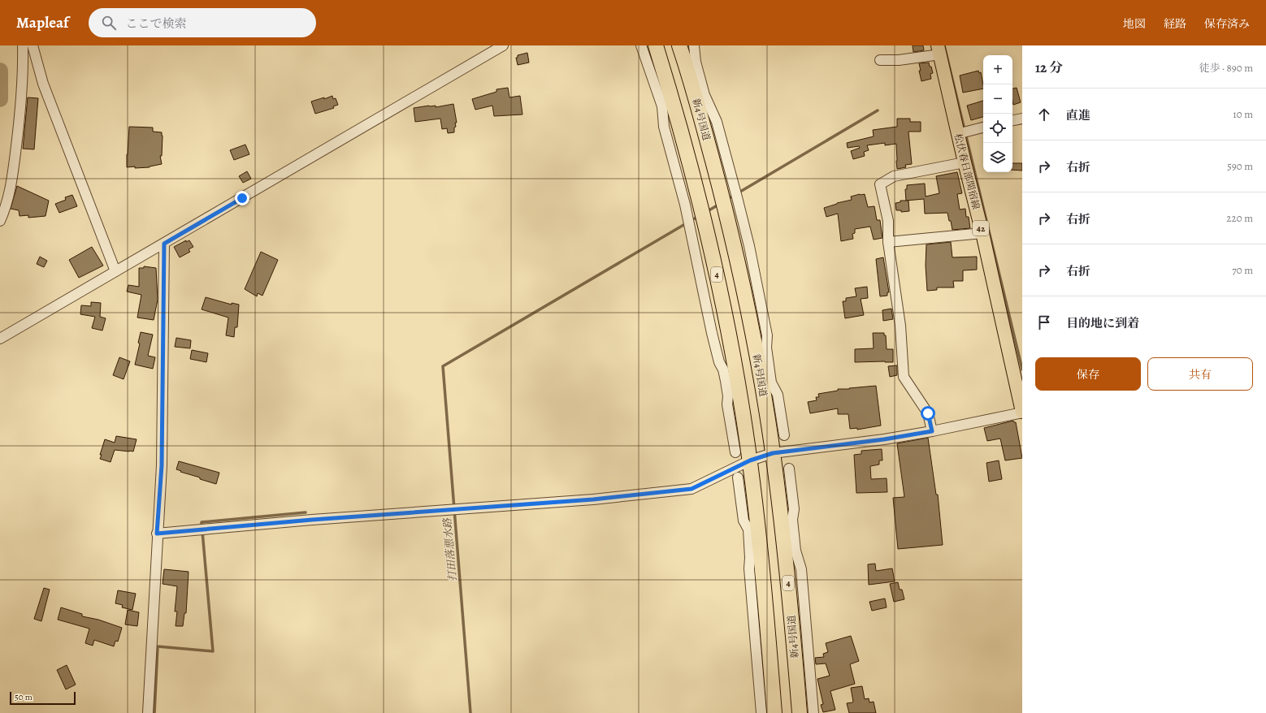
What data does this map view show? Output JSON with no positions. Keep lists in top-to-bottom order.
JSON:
{
  "streets": {
    "highway": ["新4号国道", "4"],
    "main road": ["松伏春日部関宿線", "42"]
  },
  "water": ["打田落悪水路"],
  "scale_bar": "50 m",
  "page": {
    "header": "Mapleaf",
    "search": "ここで検索",
    "nav": ["地図", "経路", "保存済み"],
    "heading": ["12 分", "徒歩 · 890 m"],
    "map_buttons": ["+", "−"],
    "list": [
      ["直進", "10 m"],
      ["右折", "590 m"],
      ["右折", "220 m"],
      ["右折", "70 m"],
      "目的地に到着"
    ],
    "buttons": ["保存", "共有"],
    "scale": "50 m"
  }
}
